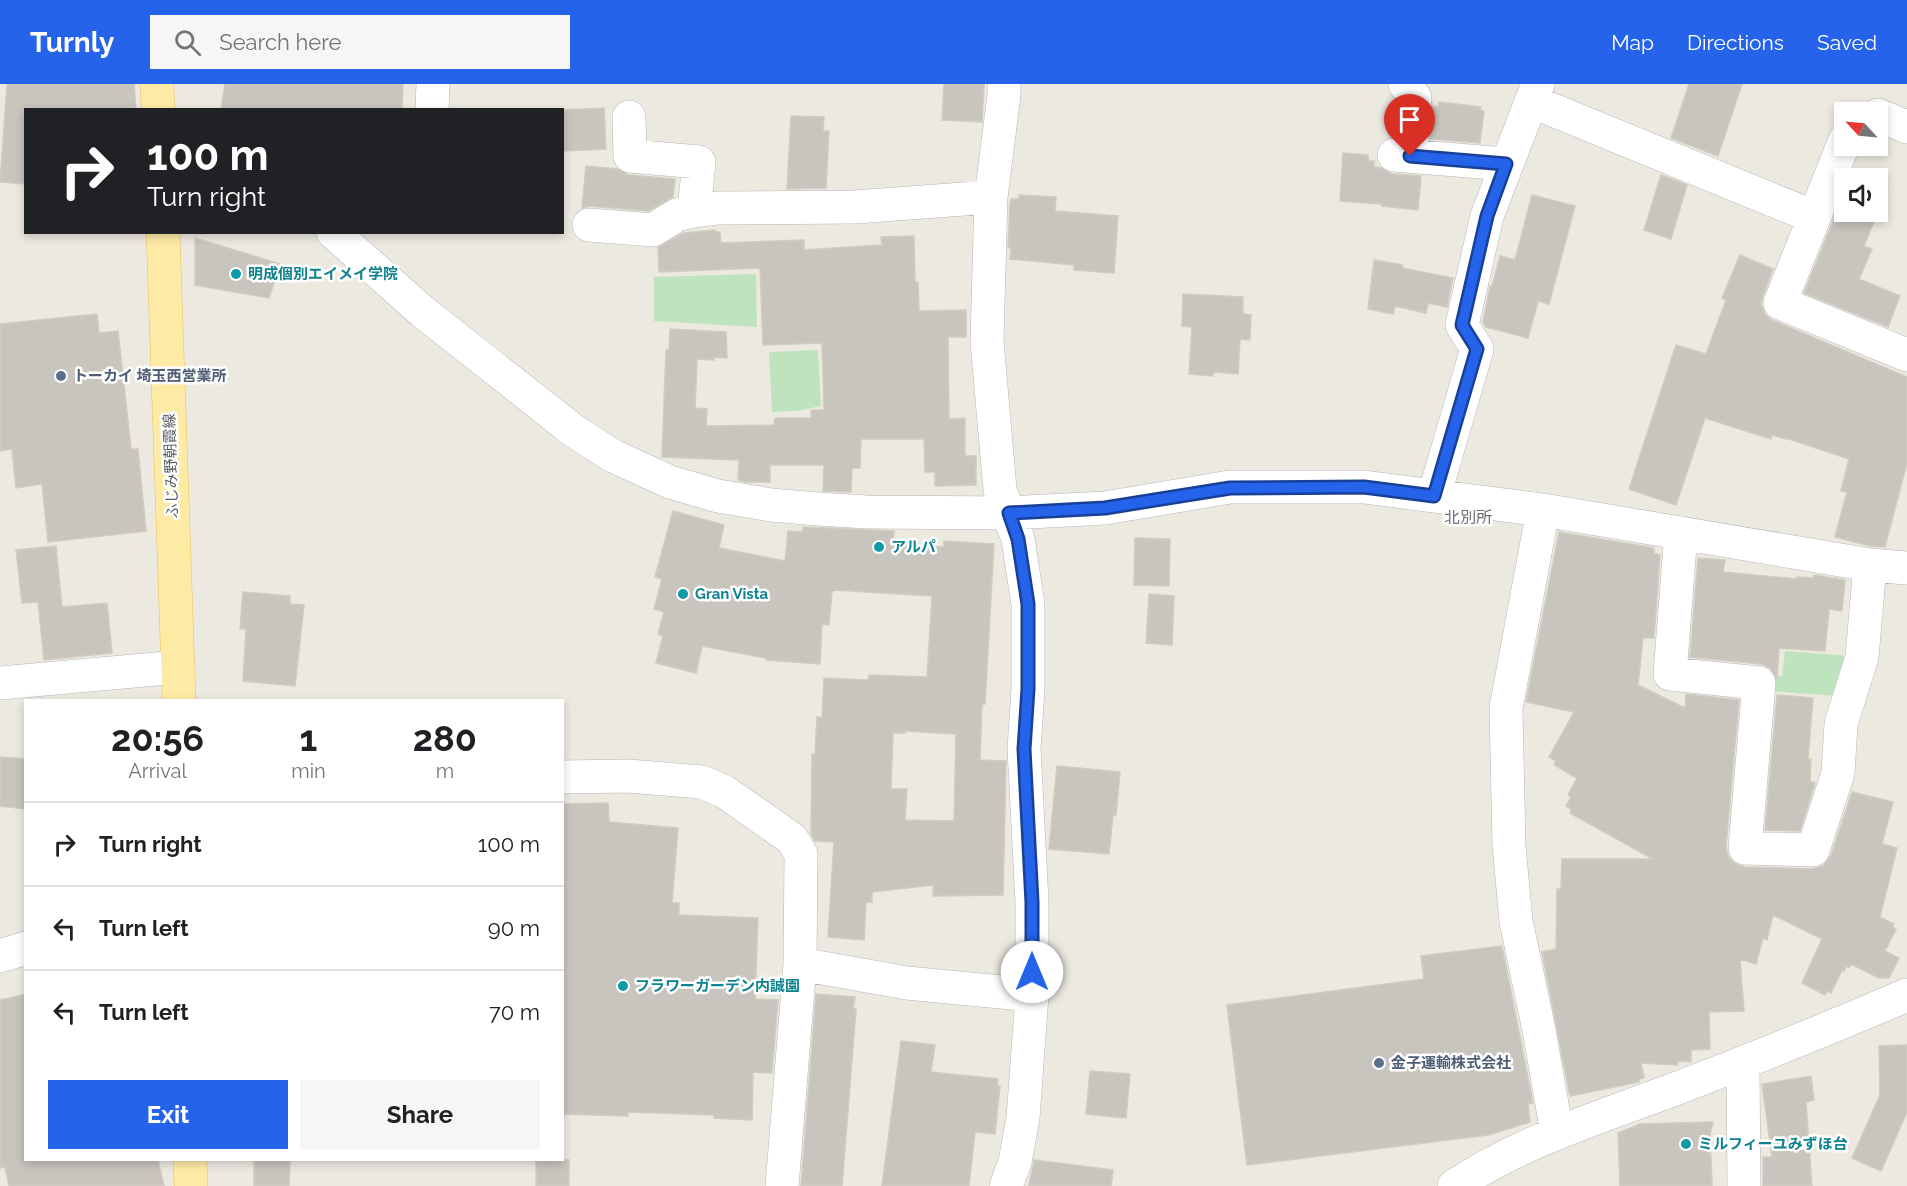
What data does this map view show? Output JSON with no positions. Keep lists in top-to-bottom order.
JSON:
{
  "streets": {
    "main road": ["ふじみ野朝霞線"]
  },
  "districts": ["北別所"],
  "places": [
    "明成個別エイメイ学院",
    "トーカイ 埼玉西営業所",
    "アルパ",
    "Gran Vista",
    "フラワーガーデン内誠園",
    "金子運輸株式会社",
    "ミルフィーユみずほ台"
  ],
  "north": "top left",
  "page": {
    "header": "Turnly",
    "search": "Search here",
    "nav": ["Map", "Directions", "Saved"],
    "turn": ["100 m", "Turn right"],
    "eta": [
      "20:56",
      "Arrival",
      "1",
      "min",
      "280",
      "m"
    ],
    "list": [
      {
        "name": "Turn right",
        "value": "100 m"
      },
      {
        "name": "Turn left",
        "value": "90 m"
      },
      {
        "name": "Turn left",
        "value": "70 m"
      }
    ],
    "buttons": ["Exit", "Share"]
  }
}
